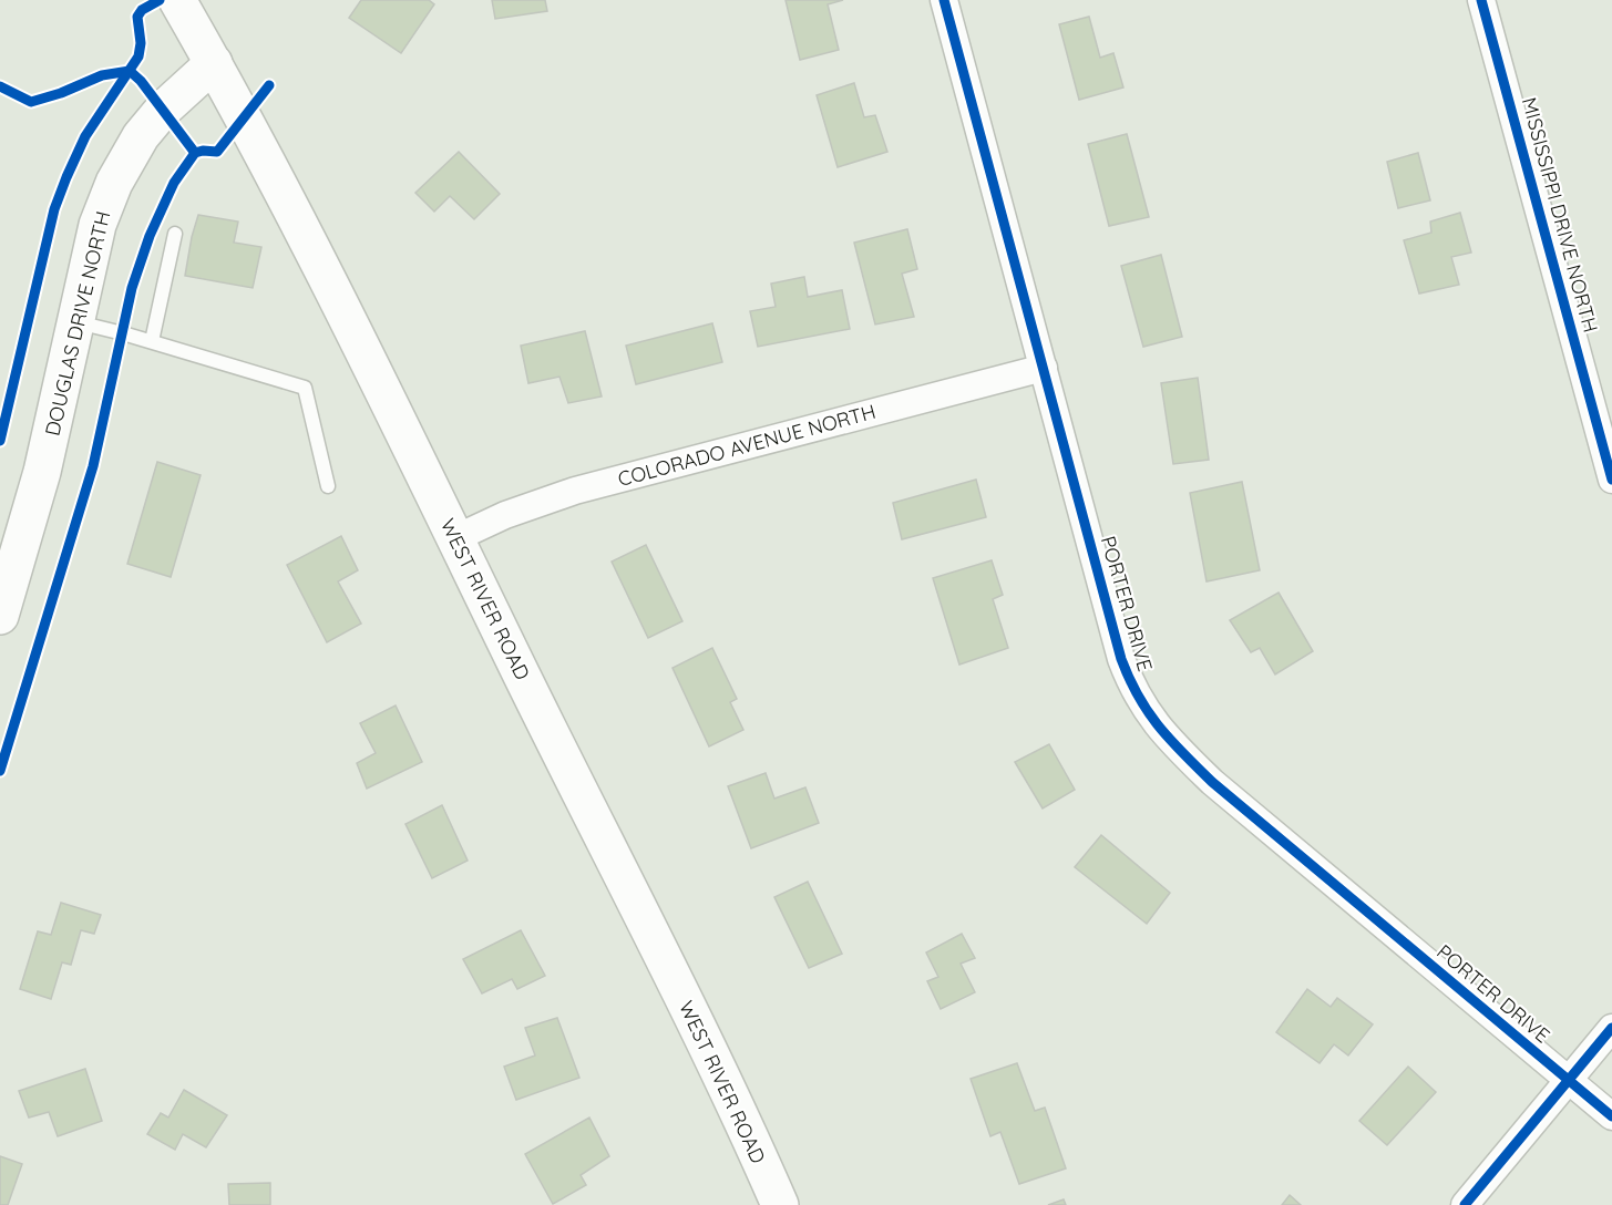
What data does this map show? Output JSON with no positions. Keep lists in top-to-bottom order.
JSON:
{
  "streets": {
    "main road": ["DOUGLAS DRIVE NORTH", "WEST RIVER ROAD"],
    "street": ["MISSISSIPPI DRIVE NORTH", "COLORADO AVENUE NORTH", "PORTER DRIVE"]
  },
  "crossings": [
    ["DOUGLAS DRIVE NORTH", "WEST RIVER ROAD"],
    ["COLORADO AVENUE NORTH", "WEST RIVER ROAD"],
    ["COLORADO AVENUE NORTH", "PORTER DRIVE"]
  ]
}
